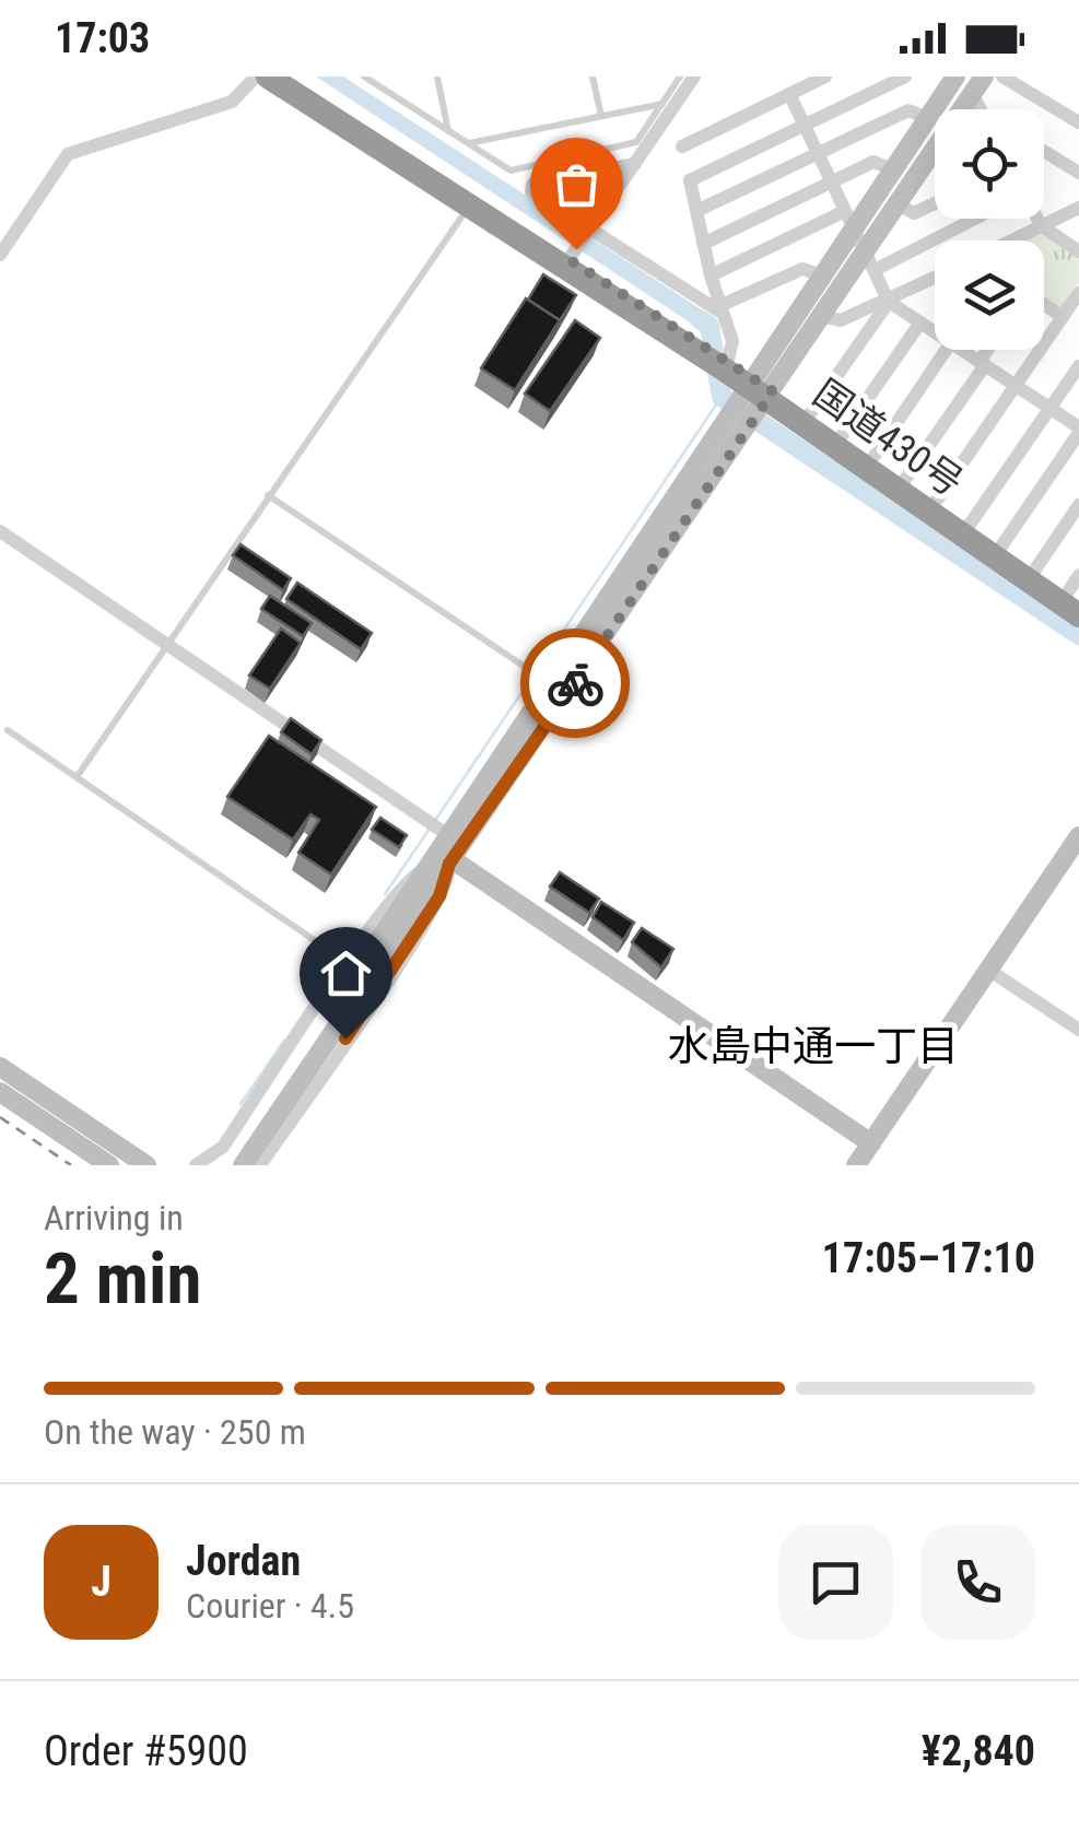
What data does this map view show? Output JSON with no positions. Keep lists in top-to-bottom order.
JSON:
{
  "streets": {
    "highway": ["国道430号"]
  },
  "districts": ["水島中通一丁目"],
  "page": {
    "status": "17:03",
    "heading": ["2 min", "Arriving in", "17:05–17:10"],
    "panel": [
      "Jordan",
      "Courier · 4.5",
      "Order #5900",
      "¥2,840"
    ],
    "bar": "On the way · 250 m",
    "round": "J"
  }
}
